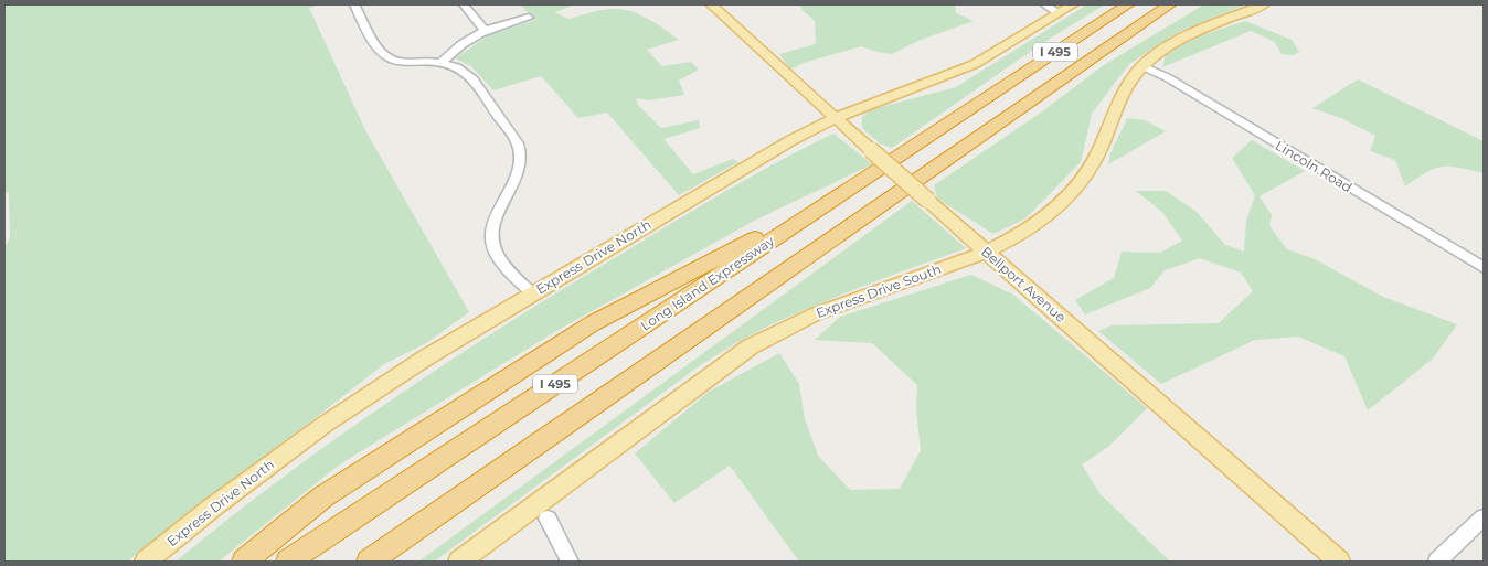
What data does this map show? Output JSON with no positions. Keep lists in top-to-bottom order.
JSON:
{
  "streets": {
    "highway": ["I 495", "Long Island Expressway"],
    "main road": ["Express Drive North", "Bellport Avenue", "Express Drive South"],
    "street": ["Lincoln Road"]
  },
  "crossings": [
    ["Lincoln Road", "Express Drive South"],
    ["Express Drive North", "Bellport Avenue"],
    ["Bellport Avenue", "Express Drive South"]
  ]
}
